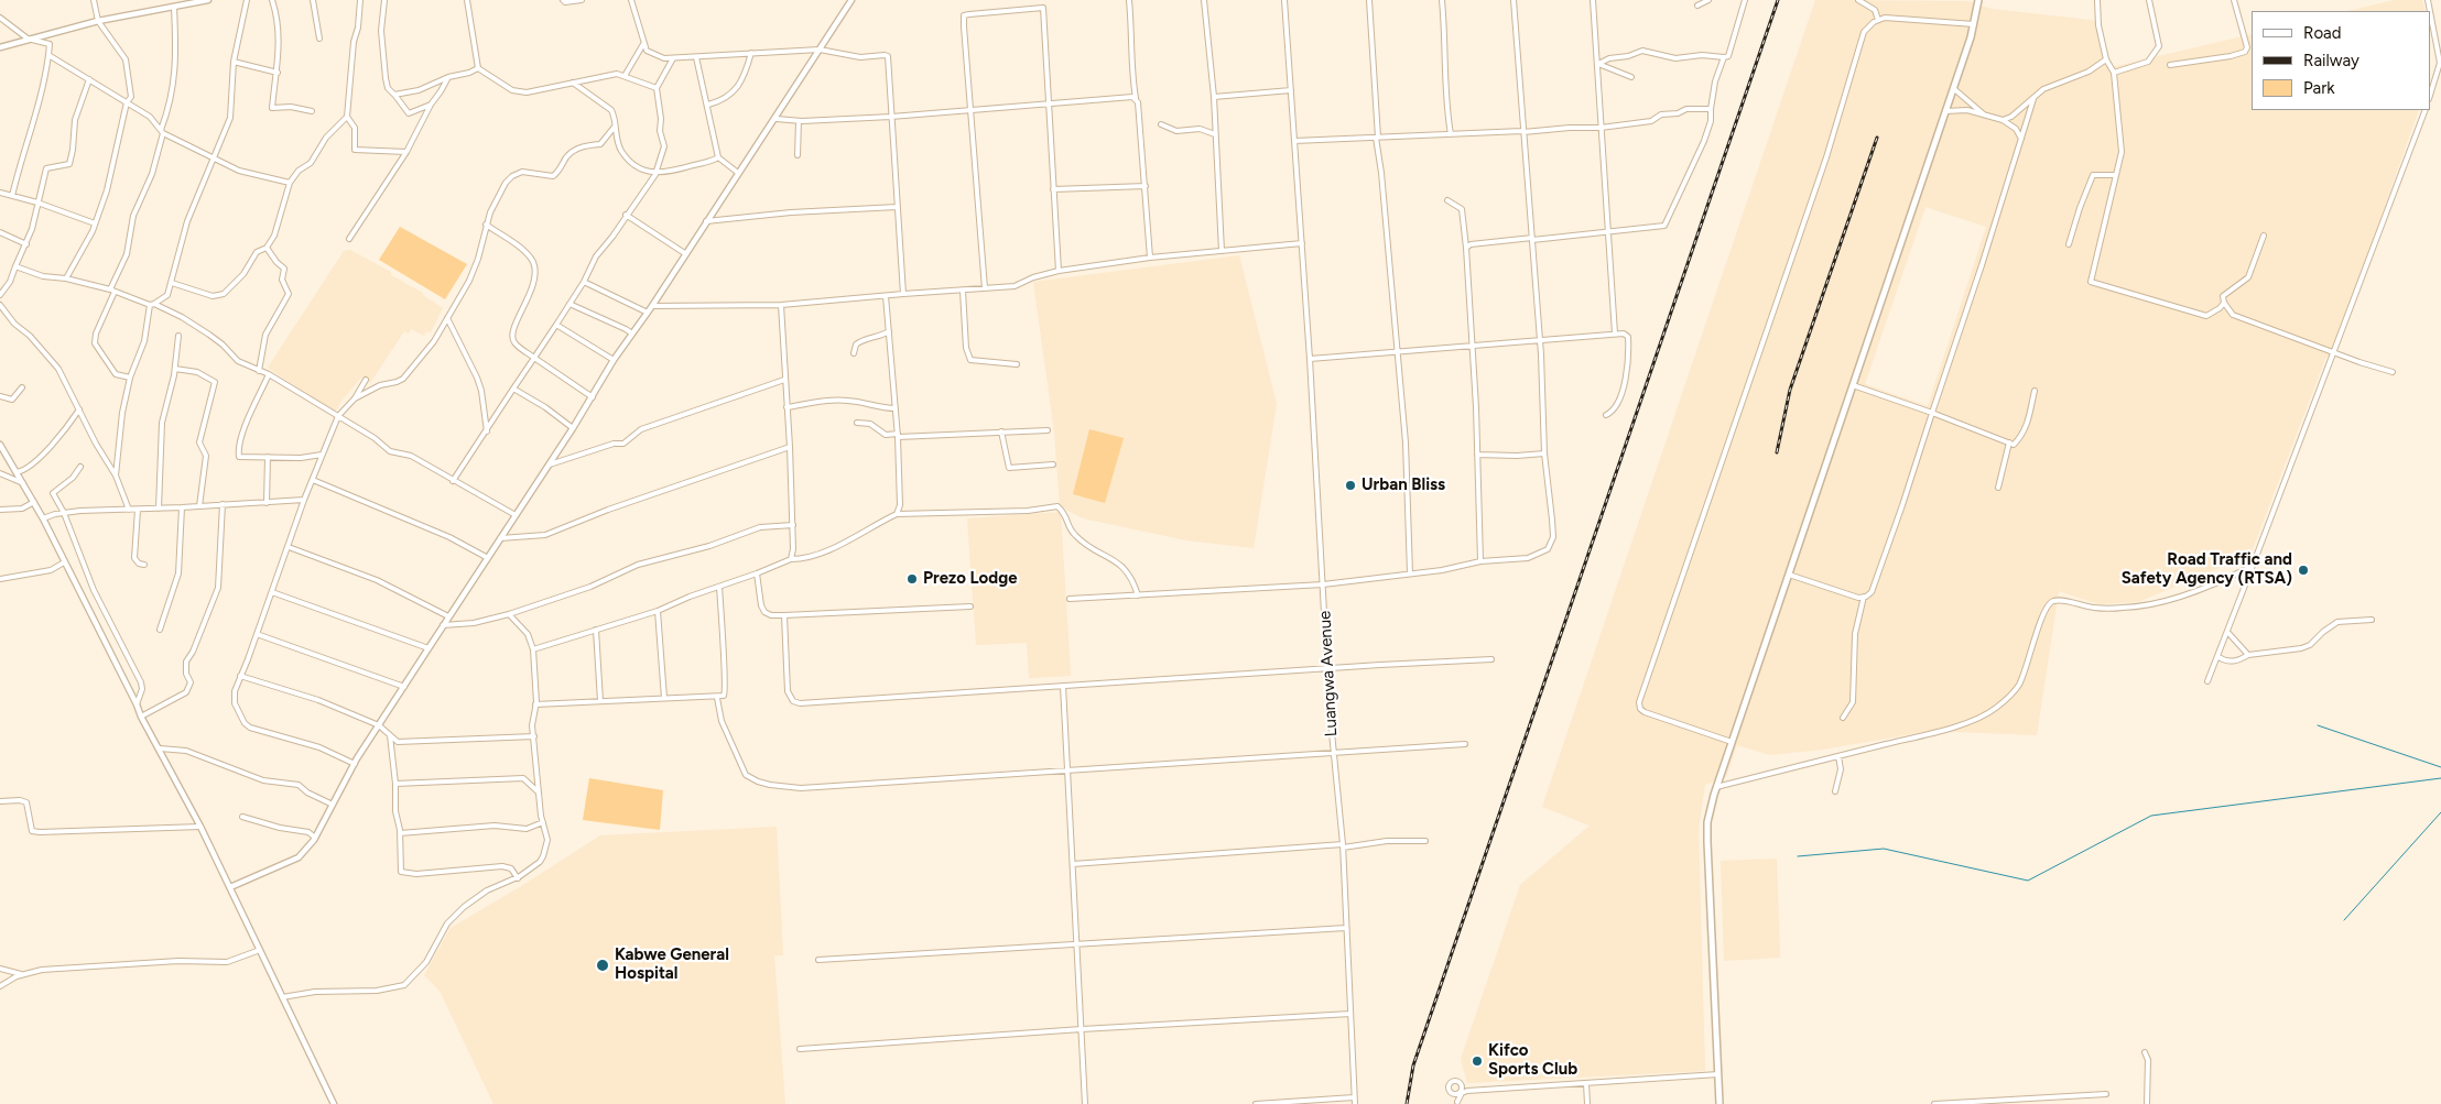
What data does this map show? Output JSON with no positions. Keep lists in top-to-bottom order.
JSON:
{
  "streets": {
    "street": ["Luangwa Avenue"]
  },
  "places": [
    "Urban Bliss",
    "Road Traffic and Safety Agency (RTSA)",
    "Prezo Lodge",
    "Kabwe General Hospital",
    "Kifco Sports Club"
  ],
  "legend": ["Road", "Railway", "Park"]
}
